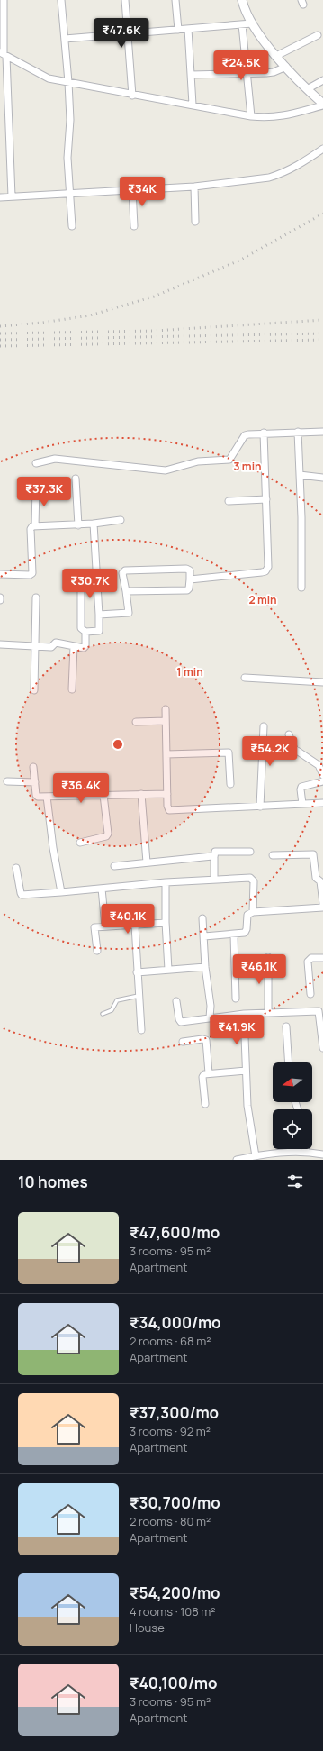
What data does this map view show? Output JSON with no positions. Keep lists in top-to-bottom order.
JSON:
{
  "north": "left",
  "page": {
    "price": [
      "₹47.6K",
      "₹24.5K",
      "₹34K",
      "₹37.3K",
      "₹30.7K",
      "₹54.2K",
      "₹36.4K",
      "₹40.1K",
      "₹46.1K",
      "₹41.9K"
    ],
    "heading": "10 homes",
    "list": [
      {
        "name": "₹47,600/mo",
        "note": "3 rooms · 95 m² · Apartment"
      },
      {
        "name": "₹34,000/mo",
        "note": "2 rooms · 68 m² · Apartment"
      },
      {
        "name": "₹37,300/mo",
        "note": "3 rooms · 92 m² · Apartment"
      },
      {
        "name": "₹30,700/mo",
        "note": "2 rooms · 80 m² · Apartment"
      },
      {
        "name": "₹54,200/mo",
        "note": "4 rooms · 108 m² · House"
      },
      {
        "name": "₹40,100/mo",
        "note": "3 rooms · 95 m² · Apartment"
      }
    ]
  },
  "rings": ["3 min", "2 min", "1 min"]
}
